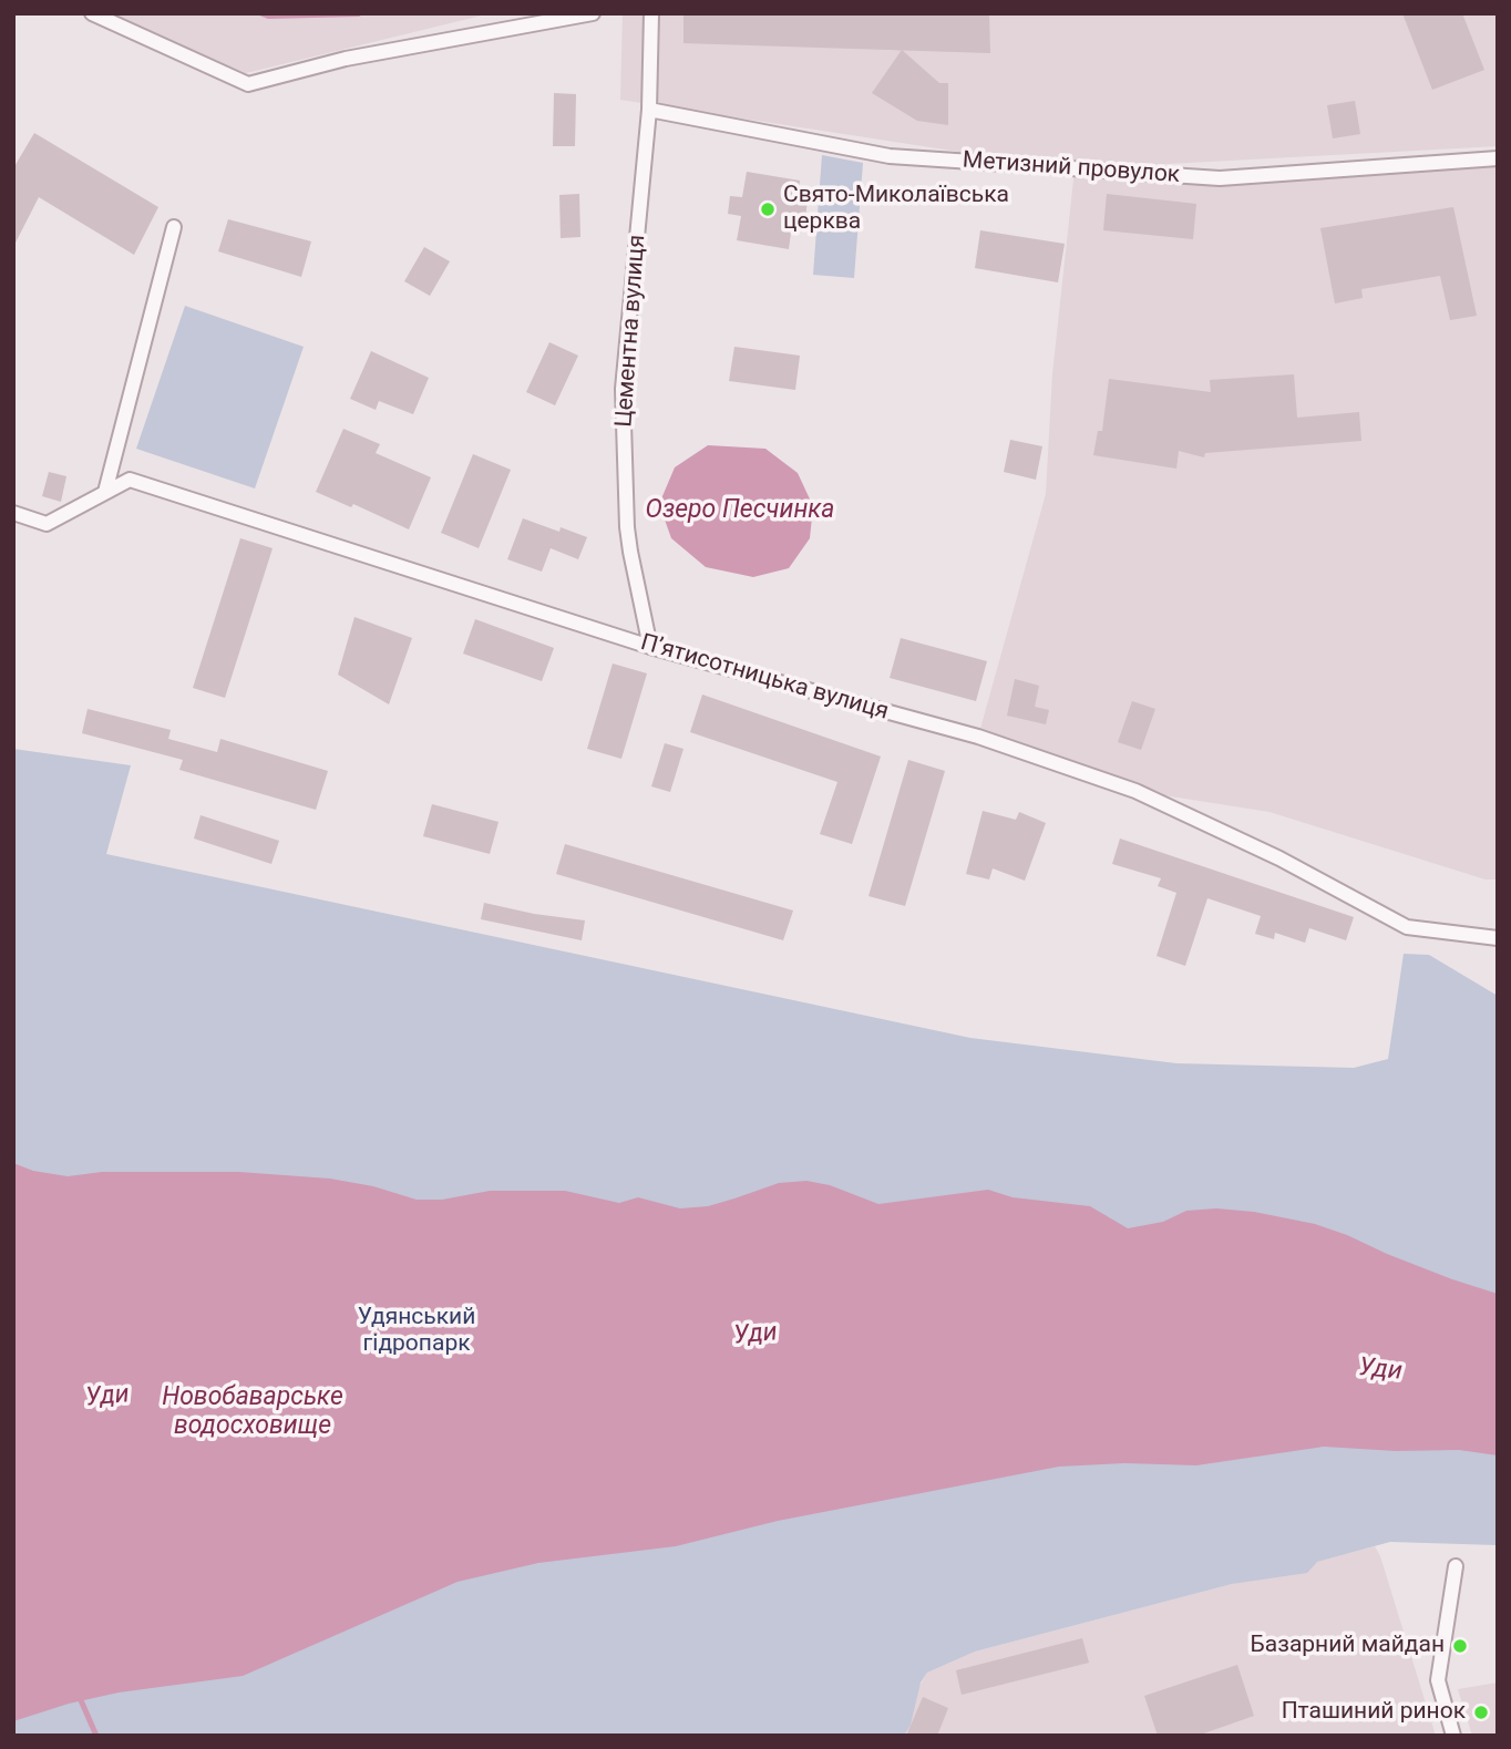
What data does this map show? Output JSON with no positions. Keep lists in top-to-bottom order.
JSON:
{
  "streets": {
    "street": ["Метизний провулок", "Цементна вулиця", "П’ятисотницька вулиця"]
  },
  "crossings": [
    ["Метизний провулок", "Цементна вулиця"],
    ["Цементна вулиця", "П’ятисотницька вулиця"]
  ],
  "water": ["Озеро Песчинка", "Уди", "Новобаварське водосховище"],
  "parks": ["Удянський гідропарк"],
  "places": ["Свято-Миколаївська церква", "Базарний майдан", "Пташиний ринок"]
}
